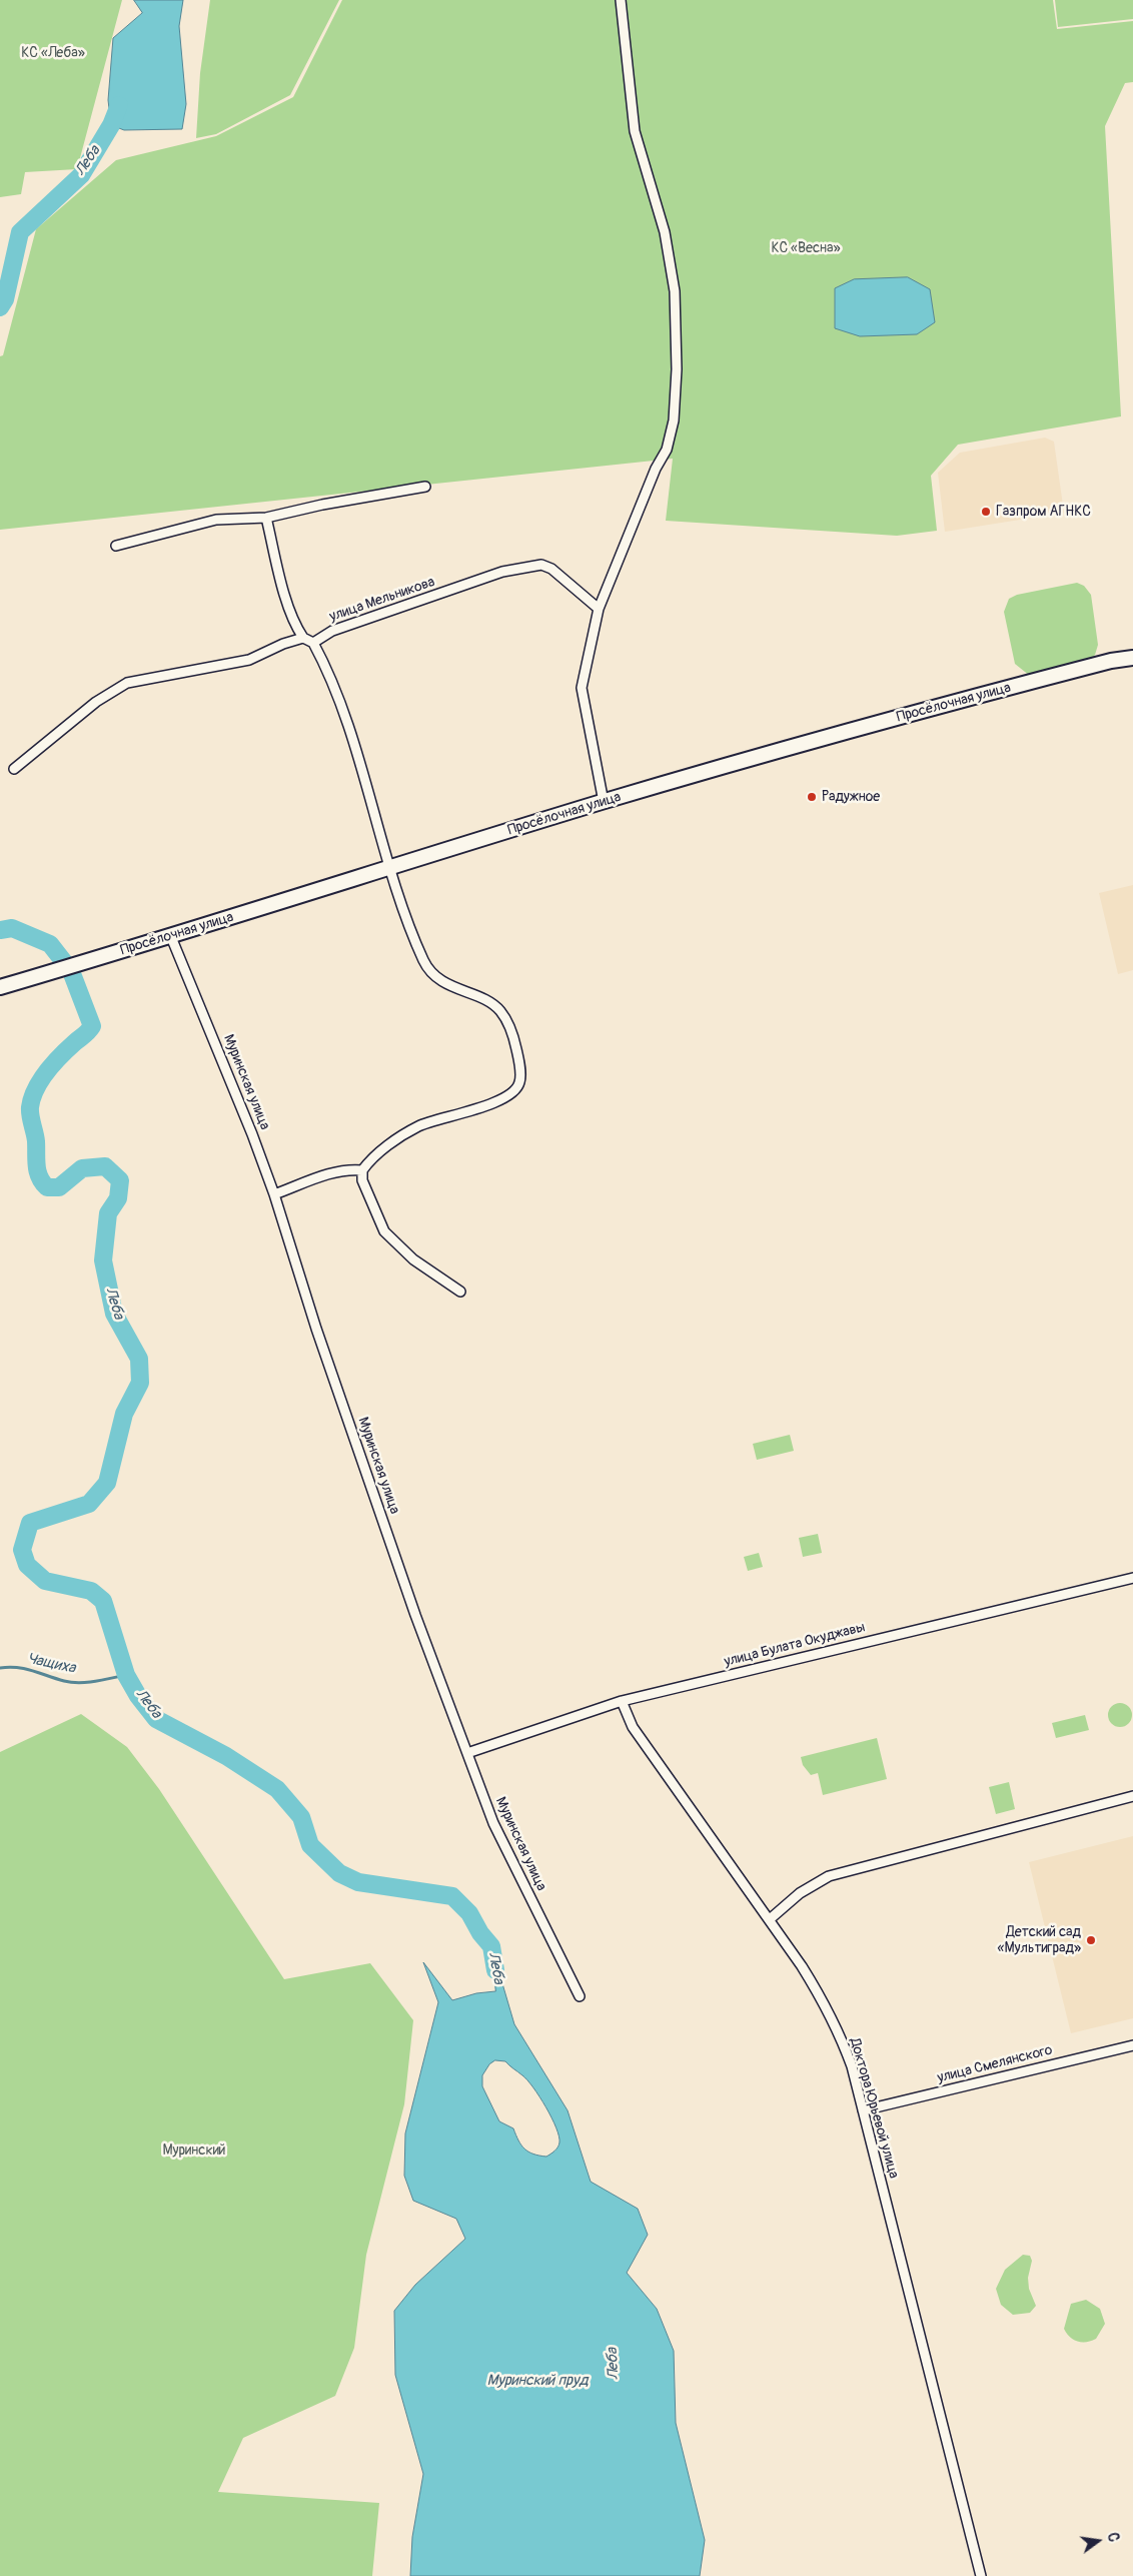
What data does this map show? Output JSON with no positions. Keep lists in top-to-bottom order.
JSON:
{
  "streets": {
    "main road": ["Просёлочная улица"],
    "street": [
      "улица Мельникова",
      "Муринская улица",
      "улица Булата Окуджавы",
      "улица Смелянского",
      "Доктора Юрьевой улица"
    ]
  },
  "crossings": [
    ["Просёлочная улица", "Муринская улица"],
    ["Муринская улица", "улица Булата Окуджавы"],
    ["улица Булата Окуджавы", "Доктора Юрьевой улица"],
    ["улица Смелянского", "Доктора Юрьевой улица"]
  ],
  "water": ["Леба", "Чащиха", "Муринский пруд"],
  "parks": ["КС «Леба»", "КС «Весна»", "Муринский"],
  "places": ["Газпром АГНКС", "Радужное", "Детский сад «Мультиград»"],
  "north": "right"
}
